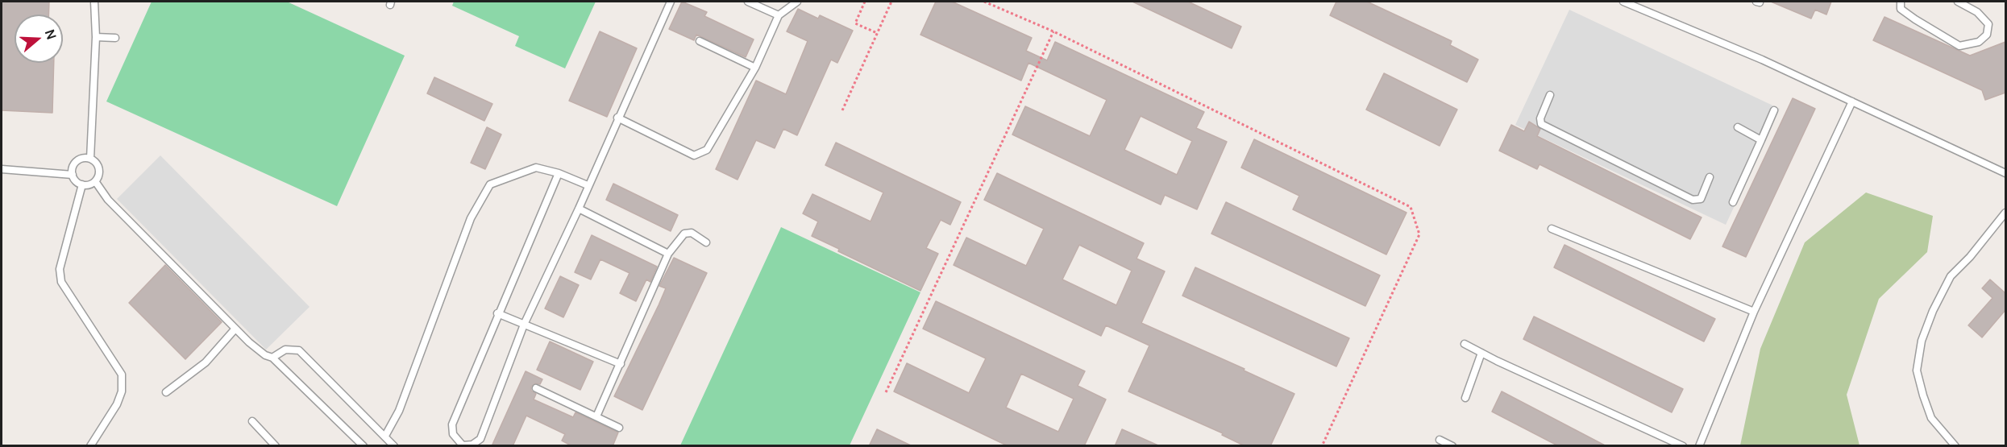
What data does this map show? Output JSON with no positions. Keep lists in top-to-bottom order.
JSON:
{
  "north": "right"
}
